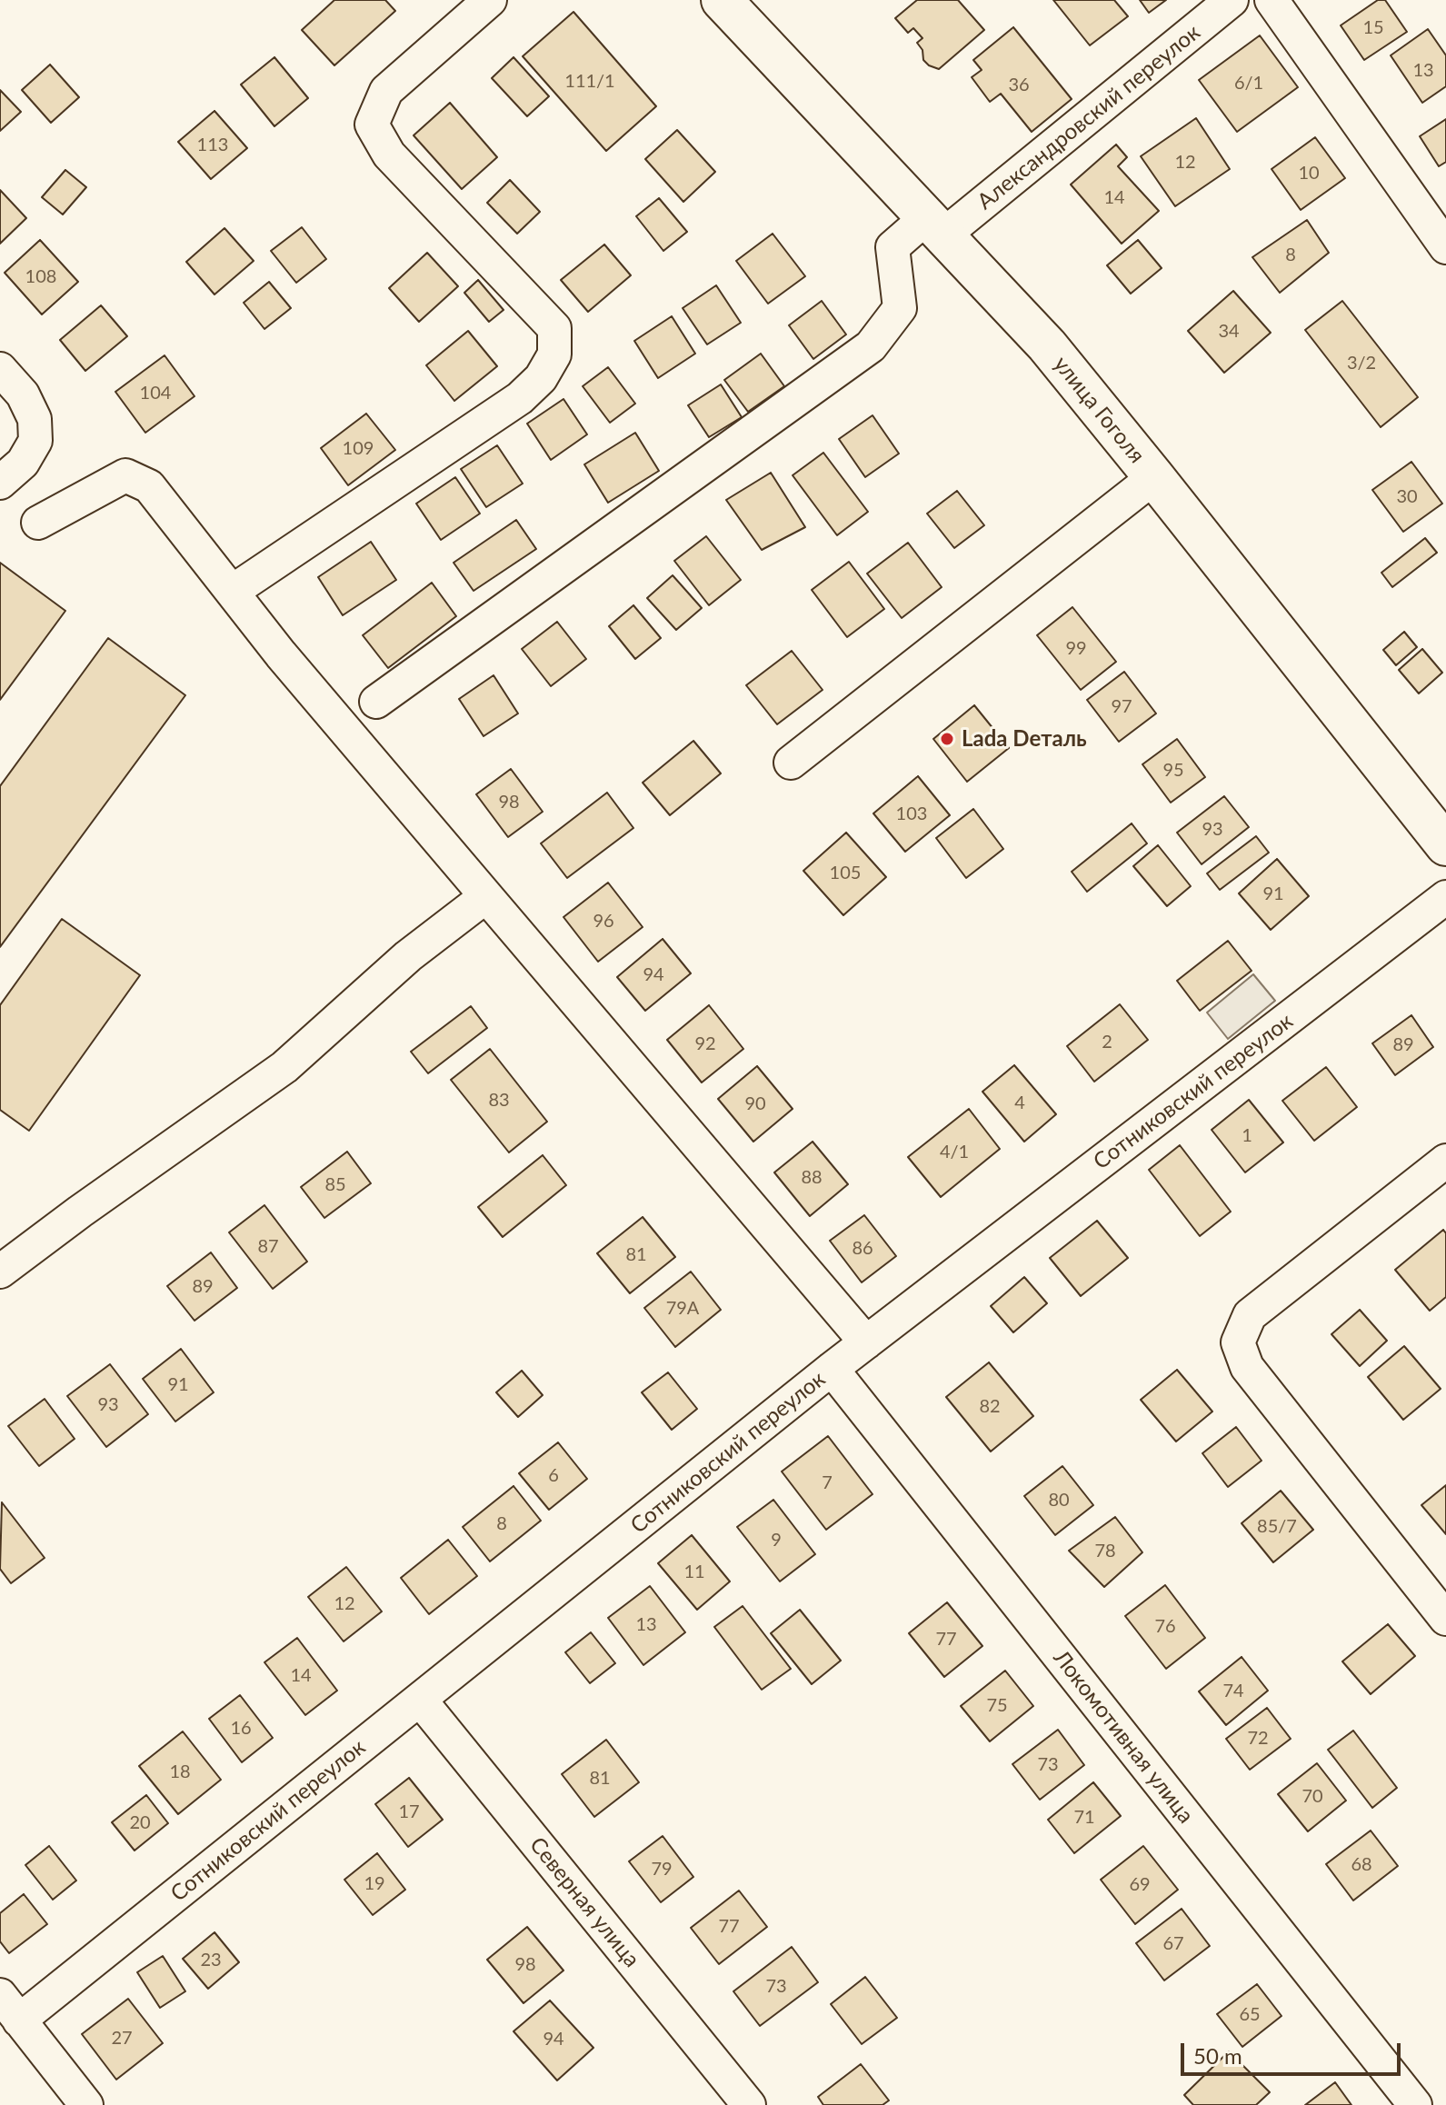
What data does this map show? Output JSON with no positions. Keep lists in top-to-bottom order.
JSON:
{
  "streets": {
    "main road": ["улица Гоголя"],
    "street": [
      "Александровский переулок",
      "Сотниковский переулок",
      "Локомотивная улица",
      "Северная улица"
    ]
  },
  "crossings": [
    ["Александровский переулок", "улица Гоголя"],
    ["Сотниковский переулок", "Локомотивная улица"],
    ["Сотниковский переулок", "Северная улица"]
  ],
  "places": ["Lada Dеталь"],
  "house_numbers": [
    "15",
    "13",
    "111/1",
    "6/1",
    "36",
    "113",
    "12",
    "10",
    "14",
    "8",
    "108",
    "34",
    "3/2",
    "104",
    "109",
    "30",
    "99",
    "97",
    "95",
    "98",
    "103",
    "93",
    "105",
    "91",
    "96",
    "94",
    "2",
    "92",
    "89",
    "83",
    "4",
    "90",
    "1",
    "4/1",
    "88",
    "85",
    "87",
    "86",
    "81",
    "89",
    "79А",
    "91",
    "93",
    "82",
    "6",
    "7",
    "80",
    "8",
    "85/7",
    "9",
    "78",
    "11",
    "12",
    "13",
    "76",
    "77",
    "14",
    "74",
    "75",
    "16",
    "72",
    "73",
    "18",
    "81",
    "70",
    "17",
    "71",
    "20",
    "68",
    "79",
    "19",
    "69",
    "77",
    "67",
    "23",
    "98",
    "73",
    "65",
    "27",
    "94"
  ],
  "scale_bar": "50 m"
}
